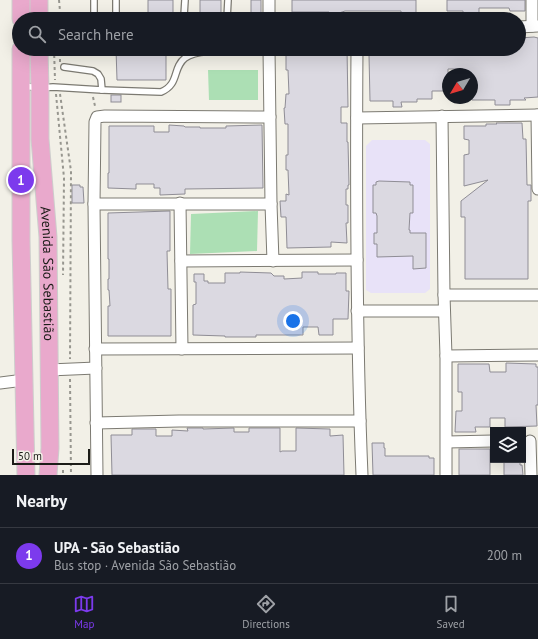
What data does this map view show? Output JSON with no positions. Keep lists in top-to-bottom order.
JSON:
{
  "streets": {
    "main road": ["Avenida São Sebastião"]
  },
  "scale_bar": "50 m",
  "north": "bottom left",
  "page": {
    "search": "Search here",
    "pins": "1",
    "scale": "50 m",
    "heading": "Nearby",
    "list": [
      {
        "mark": "1",
        "name": "UPA - São Sebastião",
        "note": "Bus stop · Avenida São Sebastião",
        "value": "200 m"
      }
    ],
    "nav": ["Map", "Directions", "Saved"]
  }
}
